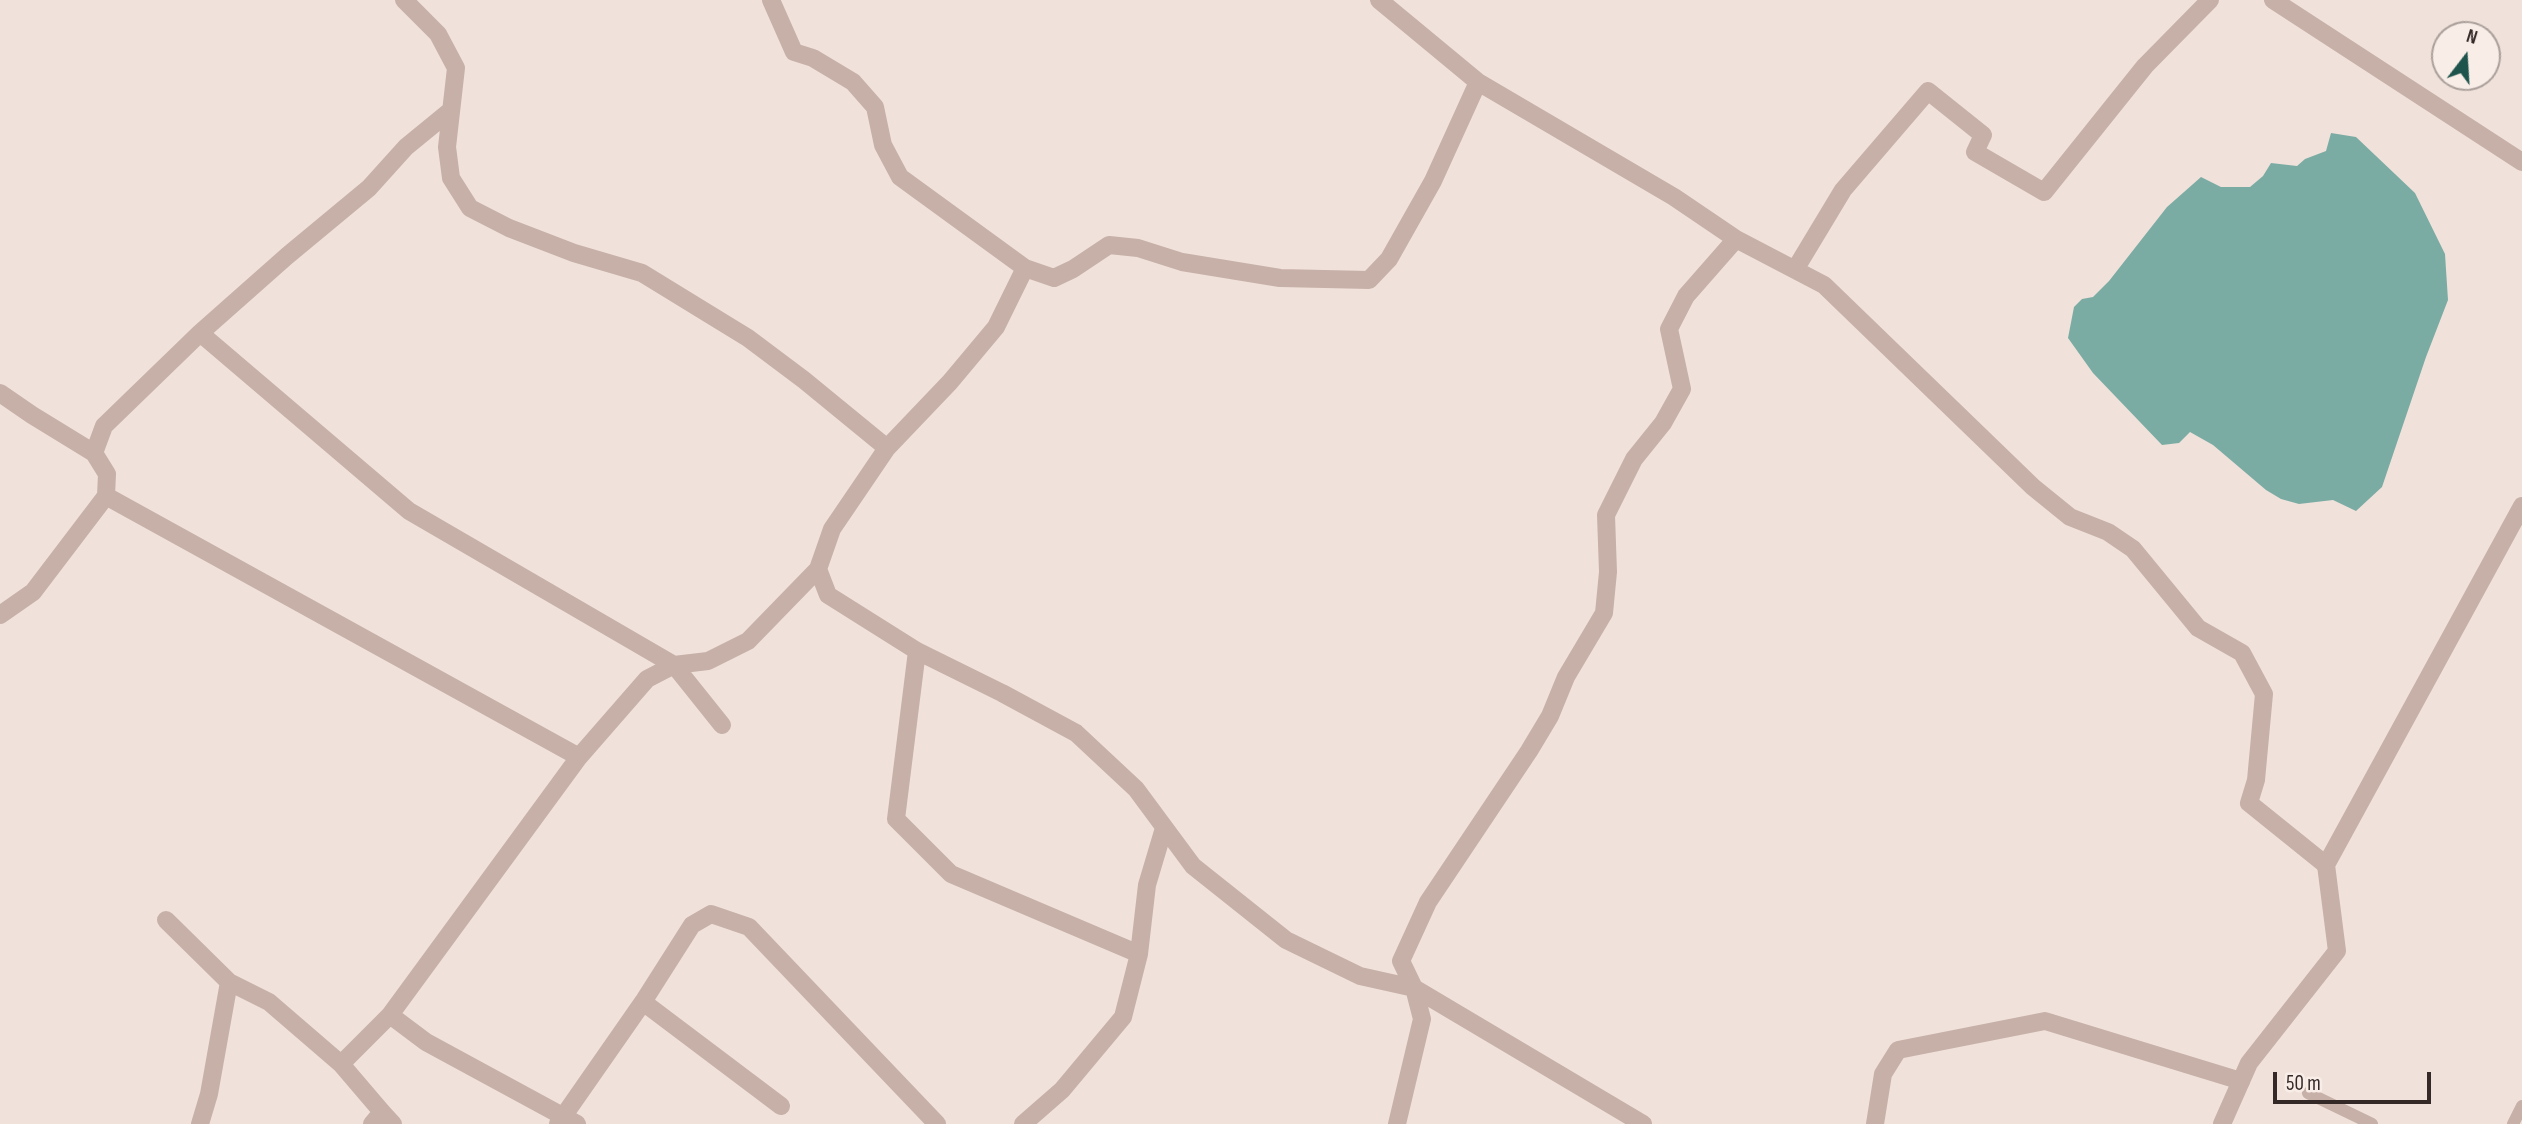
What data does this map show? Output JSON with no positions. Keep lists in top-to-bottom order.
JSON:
{
  "scale_bar": "50 m",
  "north": "top"
}
